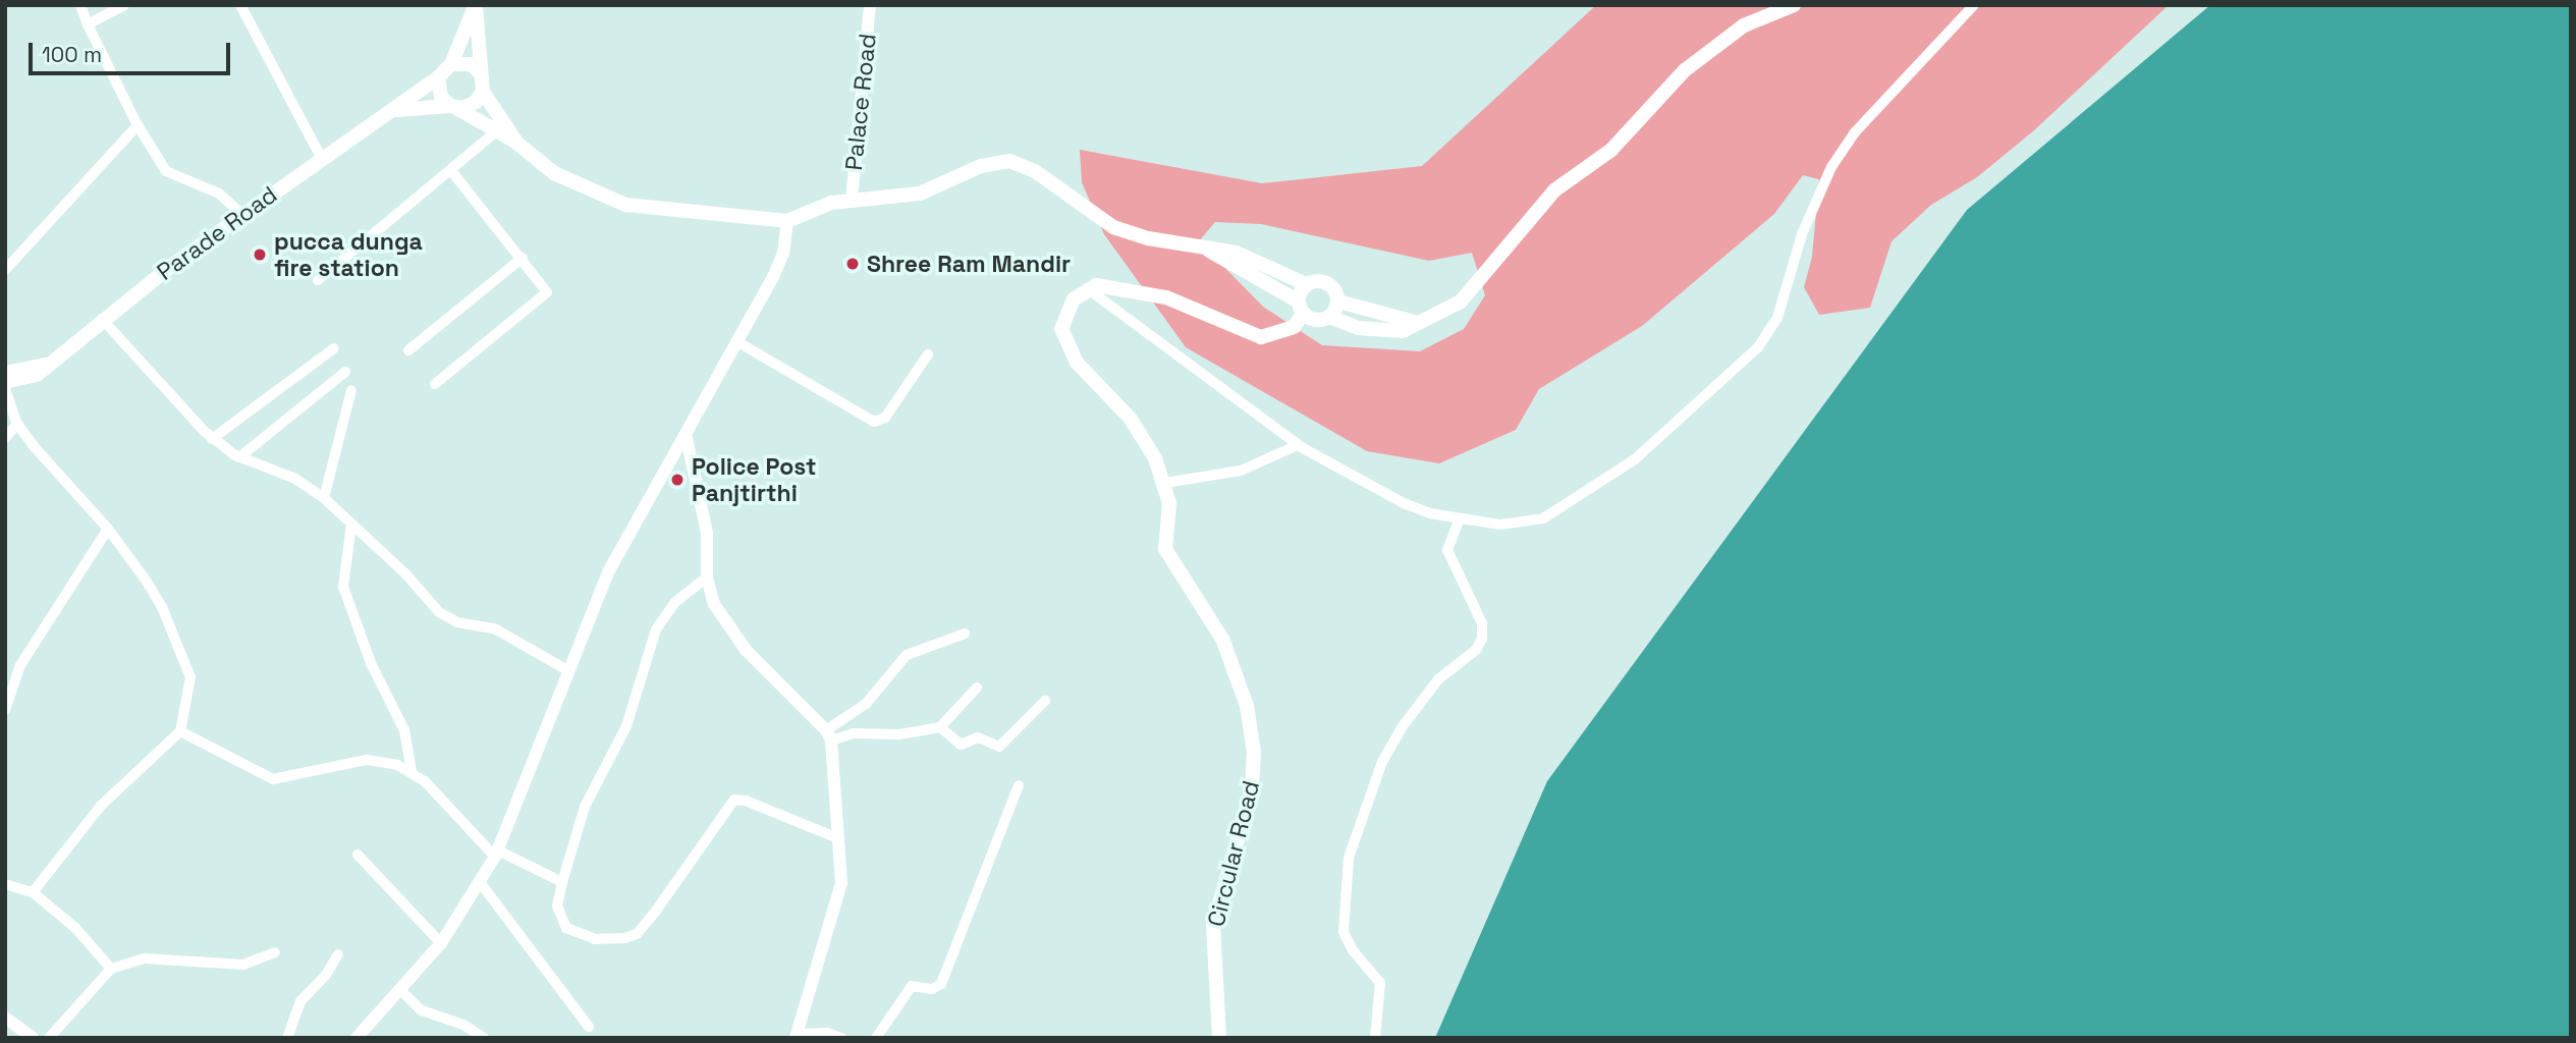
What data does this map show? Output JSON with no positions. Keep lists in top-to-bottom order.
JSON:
{
  "streets": {
    "main road": ["Parade Road", "Circular Road"],
    "street": ["Palace Road"]
  },
  "places": ["pucca dunga fire station", "Shree Ram Mandir", "Police Post Panjtirthi"],
  "scale_bar": "100 m"
}
